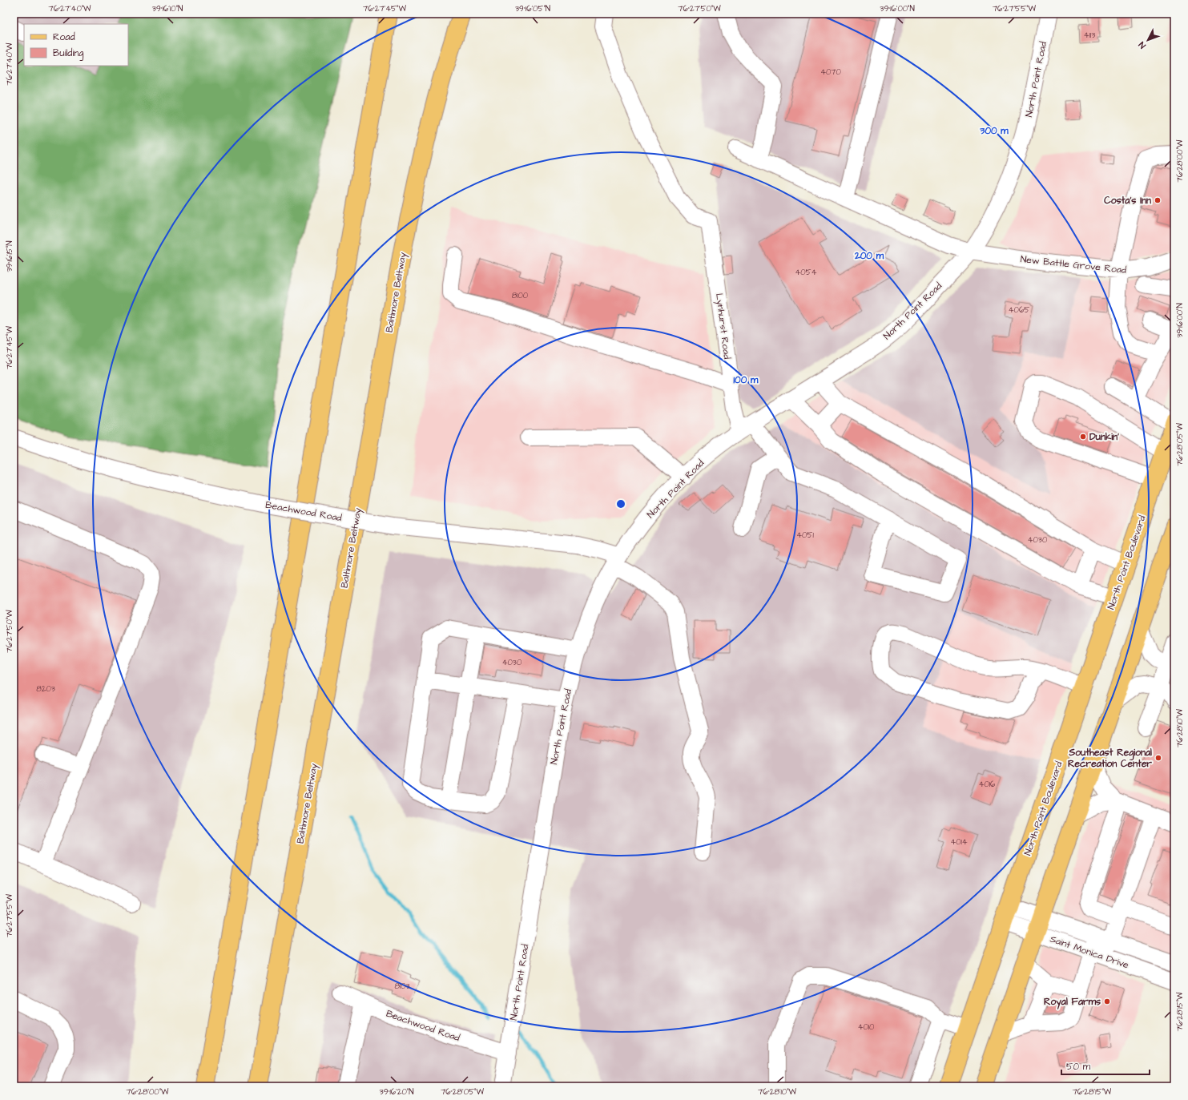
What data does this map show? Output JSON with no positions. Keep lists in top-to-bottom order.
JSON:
{
  "streets": {
    "main road": ["Baltimore Beltway", "North Point Boulevard"],
    "street": [
      "North Point Road",
      "New Battle Grove Road",
      "Lynhurst Road",
      "Beachwood Road",
      "Saint Monica Drive"
    ]
  },
  "crossings": [
    ["North Point Road", "New Battle Grove Road"],
    ["North Point Road", "Lynhurst Road"],
    ["North Point Road", "Beachwood Road"],
    ["North Point Boulevard", "Saint Monica Drive"]
  ],
  "places": [
    "Costa's Inn",
    "Dunkin'",
    "Southeast Regional Recreation Center",
    "Royal Farms"
  ],
  "house_numbers": [
    "4113",
    "4070",
    "4054",
    "8100",
    "4065",
    "4051",
    "4030",
    "4030",
    "8203",
    "4016",
    "4014",
    "8103",
    "4010"
  ],
  "legend": ["Road", "Building"],
  "scale_bar": "50 m",
  "north": "bottom left",
  "coordinates": [
    "76°27'40\"W",
    "39°16'10\"N",
    "76°27'45\"W",
    "39°16'05\"N",
    "76°27'50\"W",
    "39°16'00\"N",
    "76°27'55\"W",
    "76°28'00\"W",
    "39°16'15\"N",
    "76°28'05\"W",
    "76°28'10\"W",
    "76°28'15\"W",
    "39°16'20\"N"
  ],
  "rings": ["300 m", "200 m", "100 m"]
}
